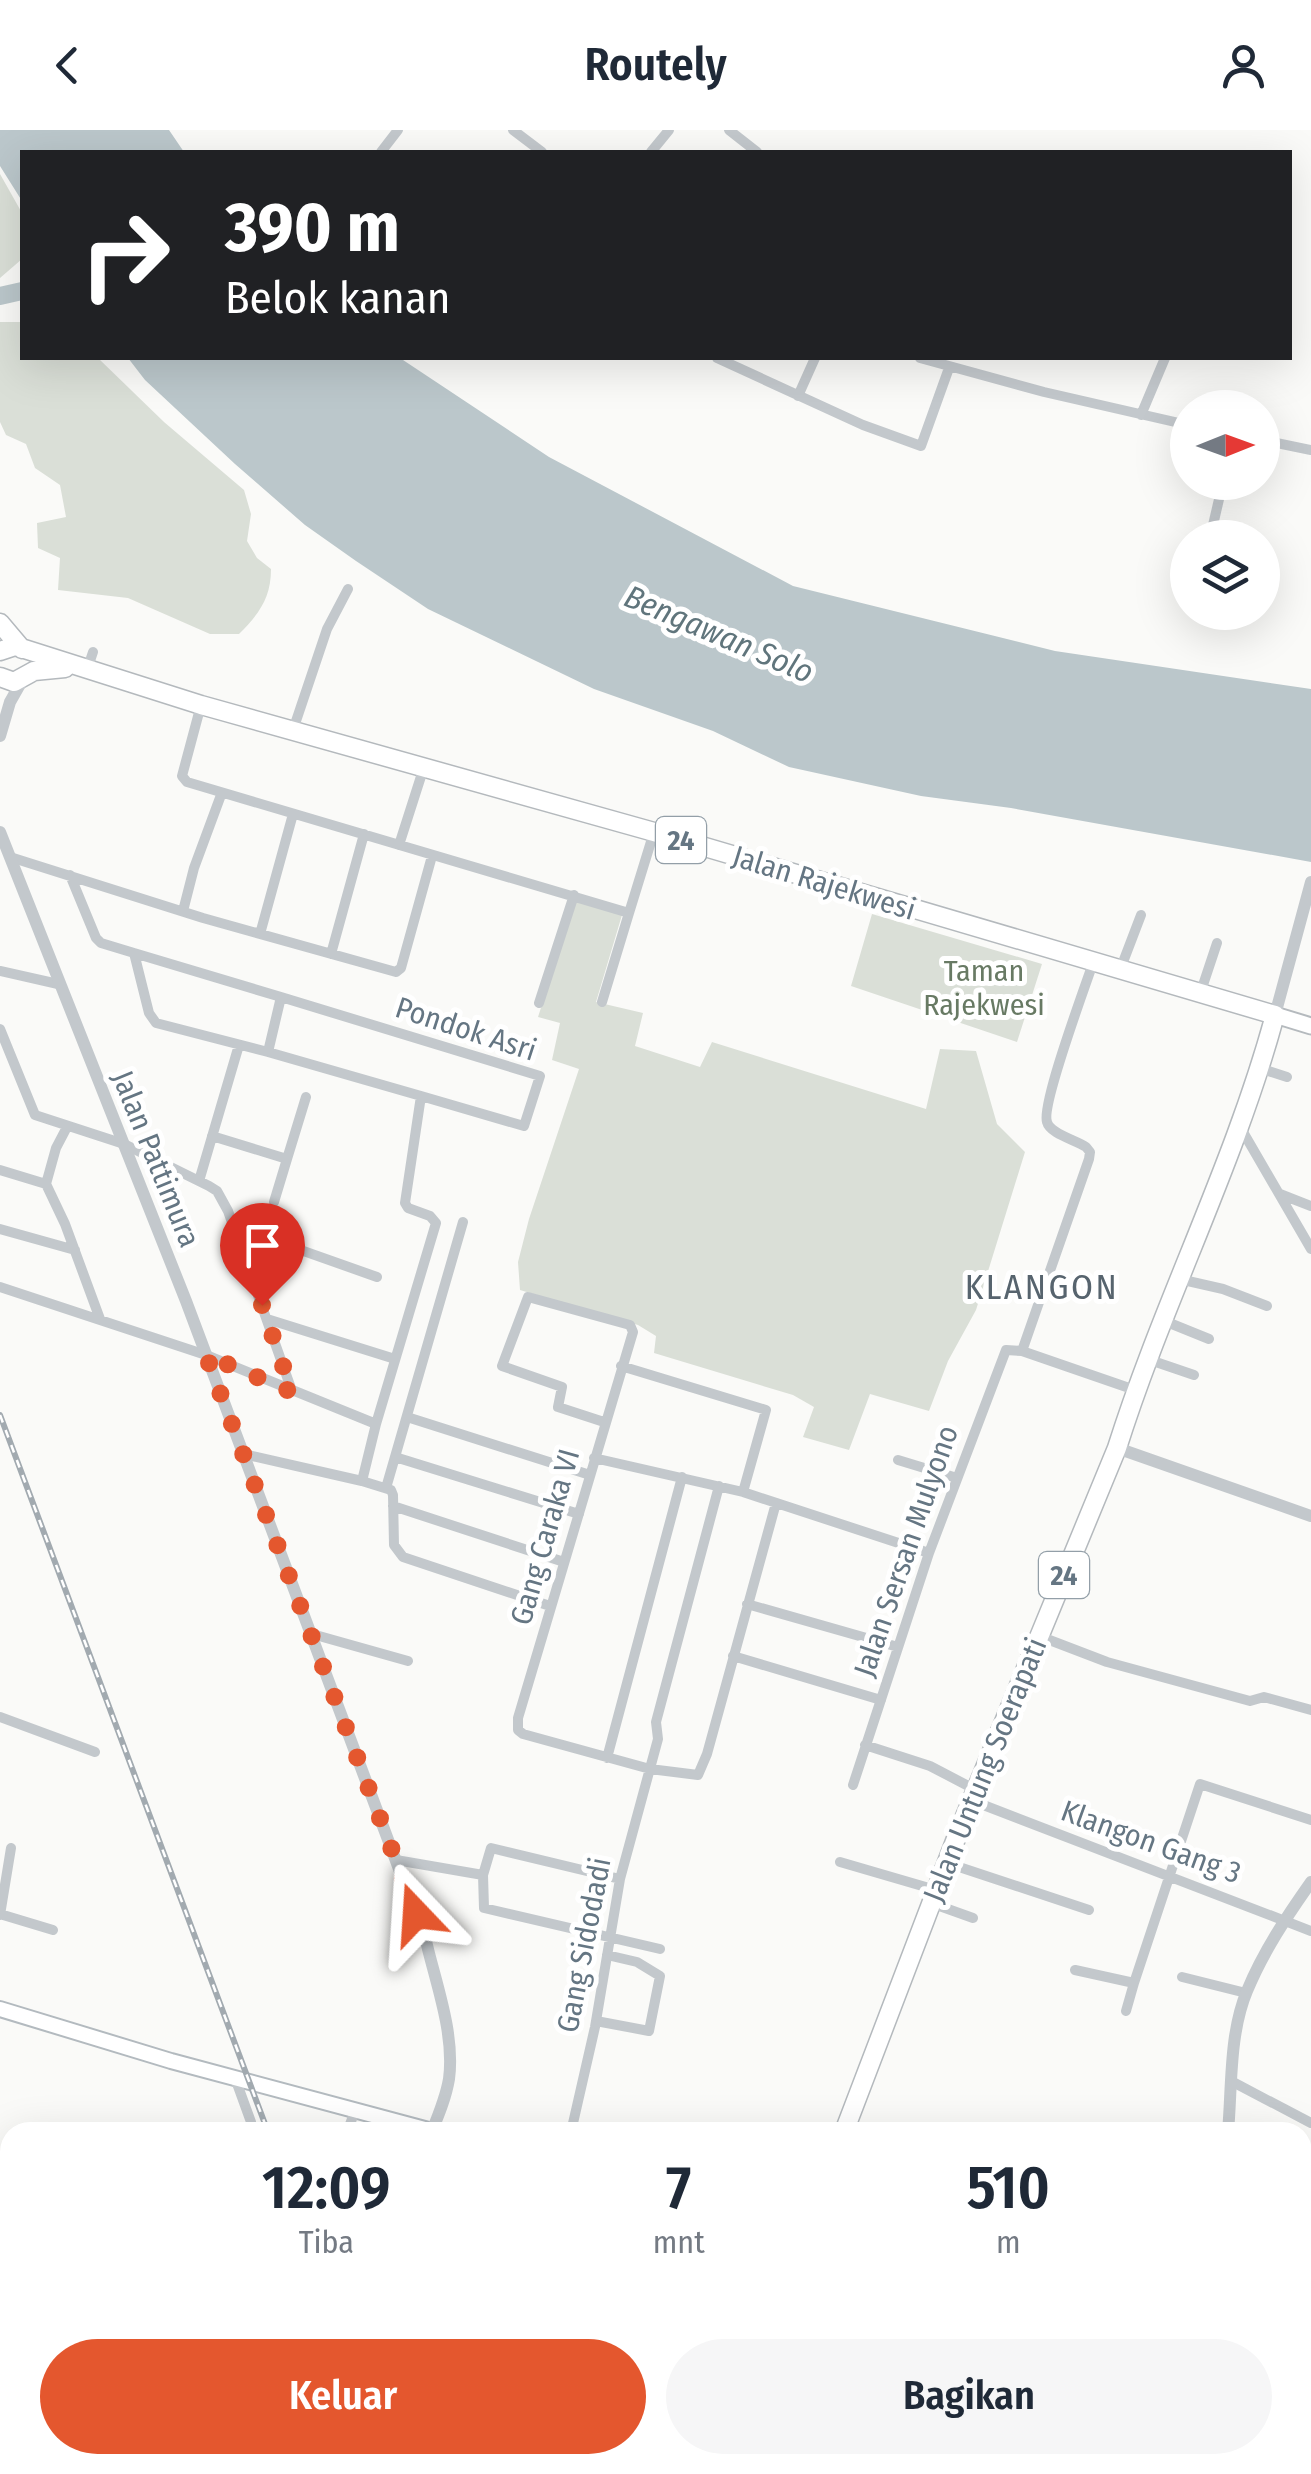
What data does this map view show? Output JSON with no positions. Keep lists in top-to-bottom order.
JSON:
{
  "streets": {
    "highway": ["24", "Jalan Rajekwesi", "Jalan Untung Soerapati"],
    "street": [
      "Pondok Asri",
      "Jalan Pattimura",
      "Gang Caraka VI",
      "Jalan Sersan Mulyono",
      "Klangon Gang 3",
      "Gang Sidodadi"
    ]
  },
  "crossings": [
    ["24", "Jalan Rajekwesi"],
    ["Jalan Rajekwesi", "Jalan Sersan Mulyono"],
    ["Jalan Rajekwesi", "Jalan Untung Soerapati"],
    ["Gang Caraka VI", "Gang Sidodadi"],
    ["Jalan Sersan Mulyono", "Klangon Gang 3"],
    ["Jalan Untung Soerapati", "Klangon Gang 3"]
  ],
  "districts": ["KLANGON"],
  "water": ["Bengawan Solo"],
  "parks": ["Taman Rajekwesi"],
  "north": "right",
  "page": {
    "header": "Routely",
    "turn": ["390 m", "Belok kanan"],
    "eta": [
      "12:09",
      "Tiba",
      "7",
      "mnt",
      "510",
      "m"
    ],
    "buttons": ["Keluar", "Bagikan"]
  }
}
